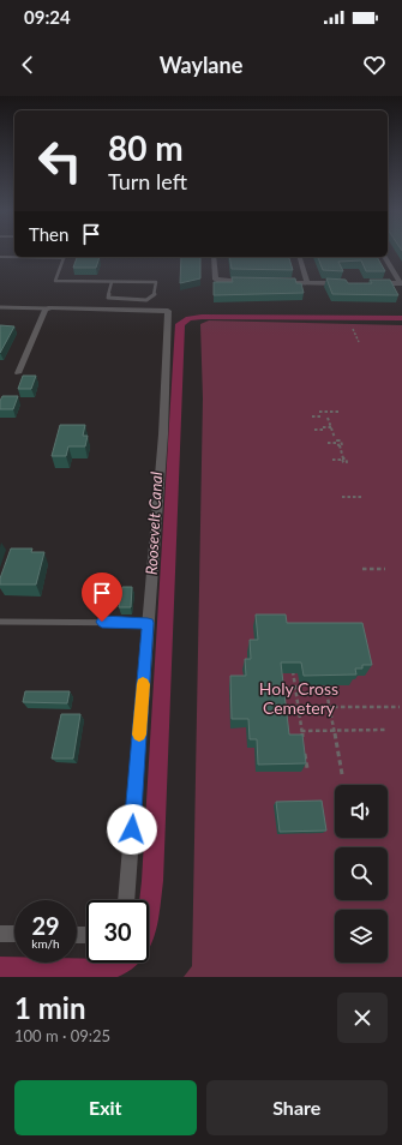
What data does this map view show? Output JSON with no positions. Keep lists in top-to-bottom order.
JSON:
{
  "water": ["Roosevelt Canal"],
  "parks": ["Holy Cross Cemetery"],
  "page": {
    "status": "09:24",
    "header": "Waylane",
    "turn": ["80 m", "Turn left"],
    "then": "Then",
    "speed": "29 km/h",
    "limit": "30",
    "heading": ["1 min", "100 m · 09:25"],
    "buttons": ["Exit", "Share"]
  }
}
